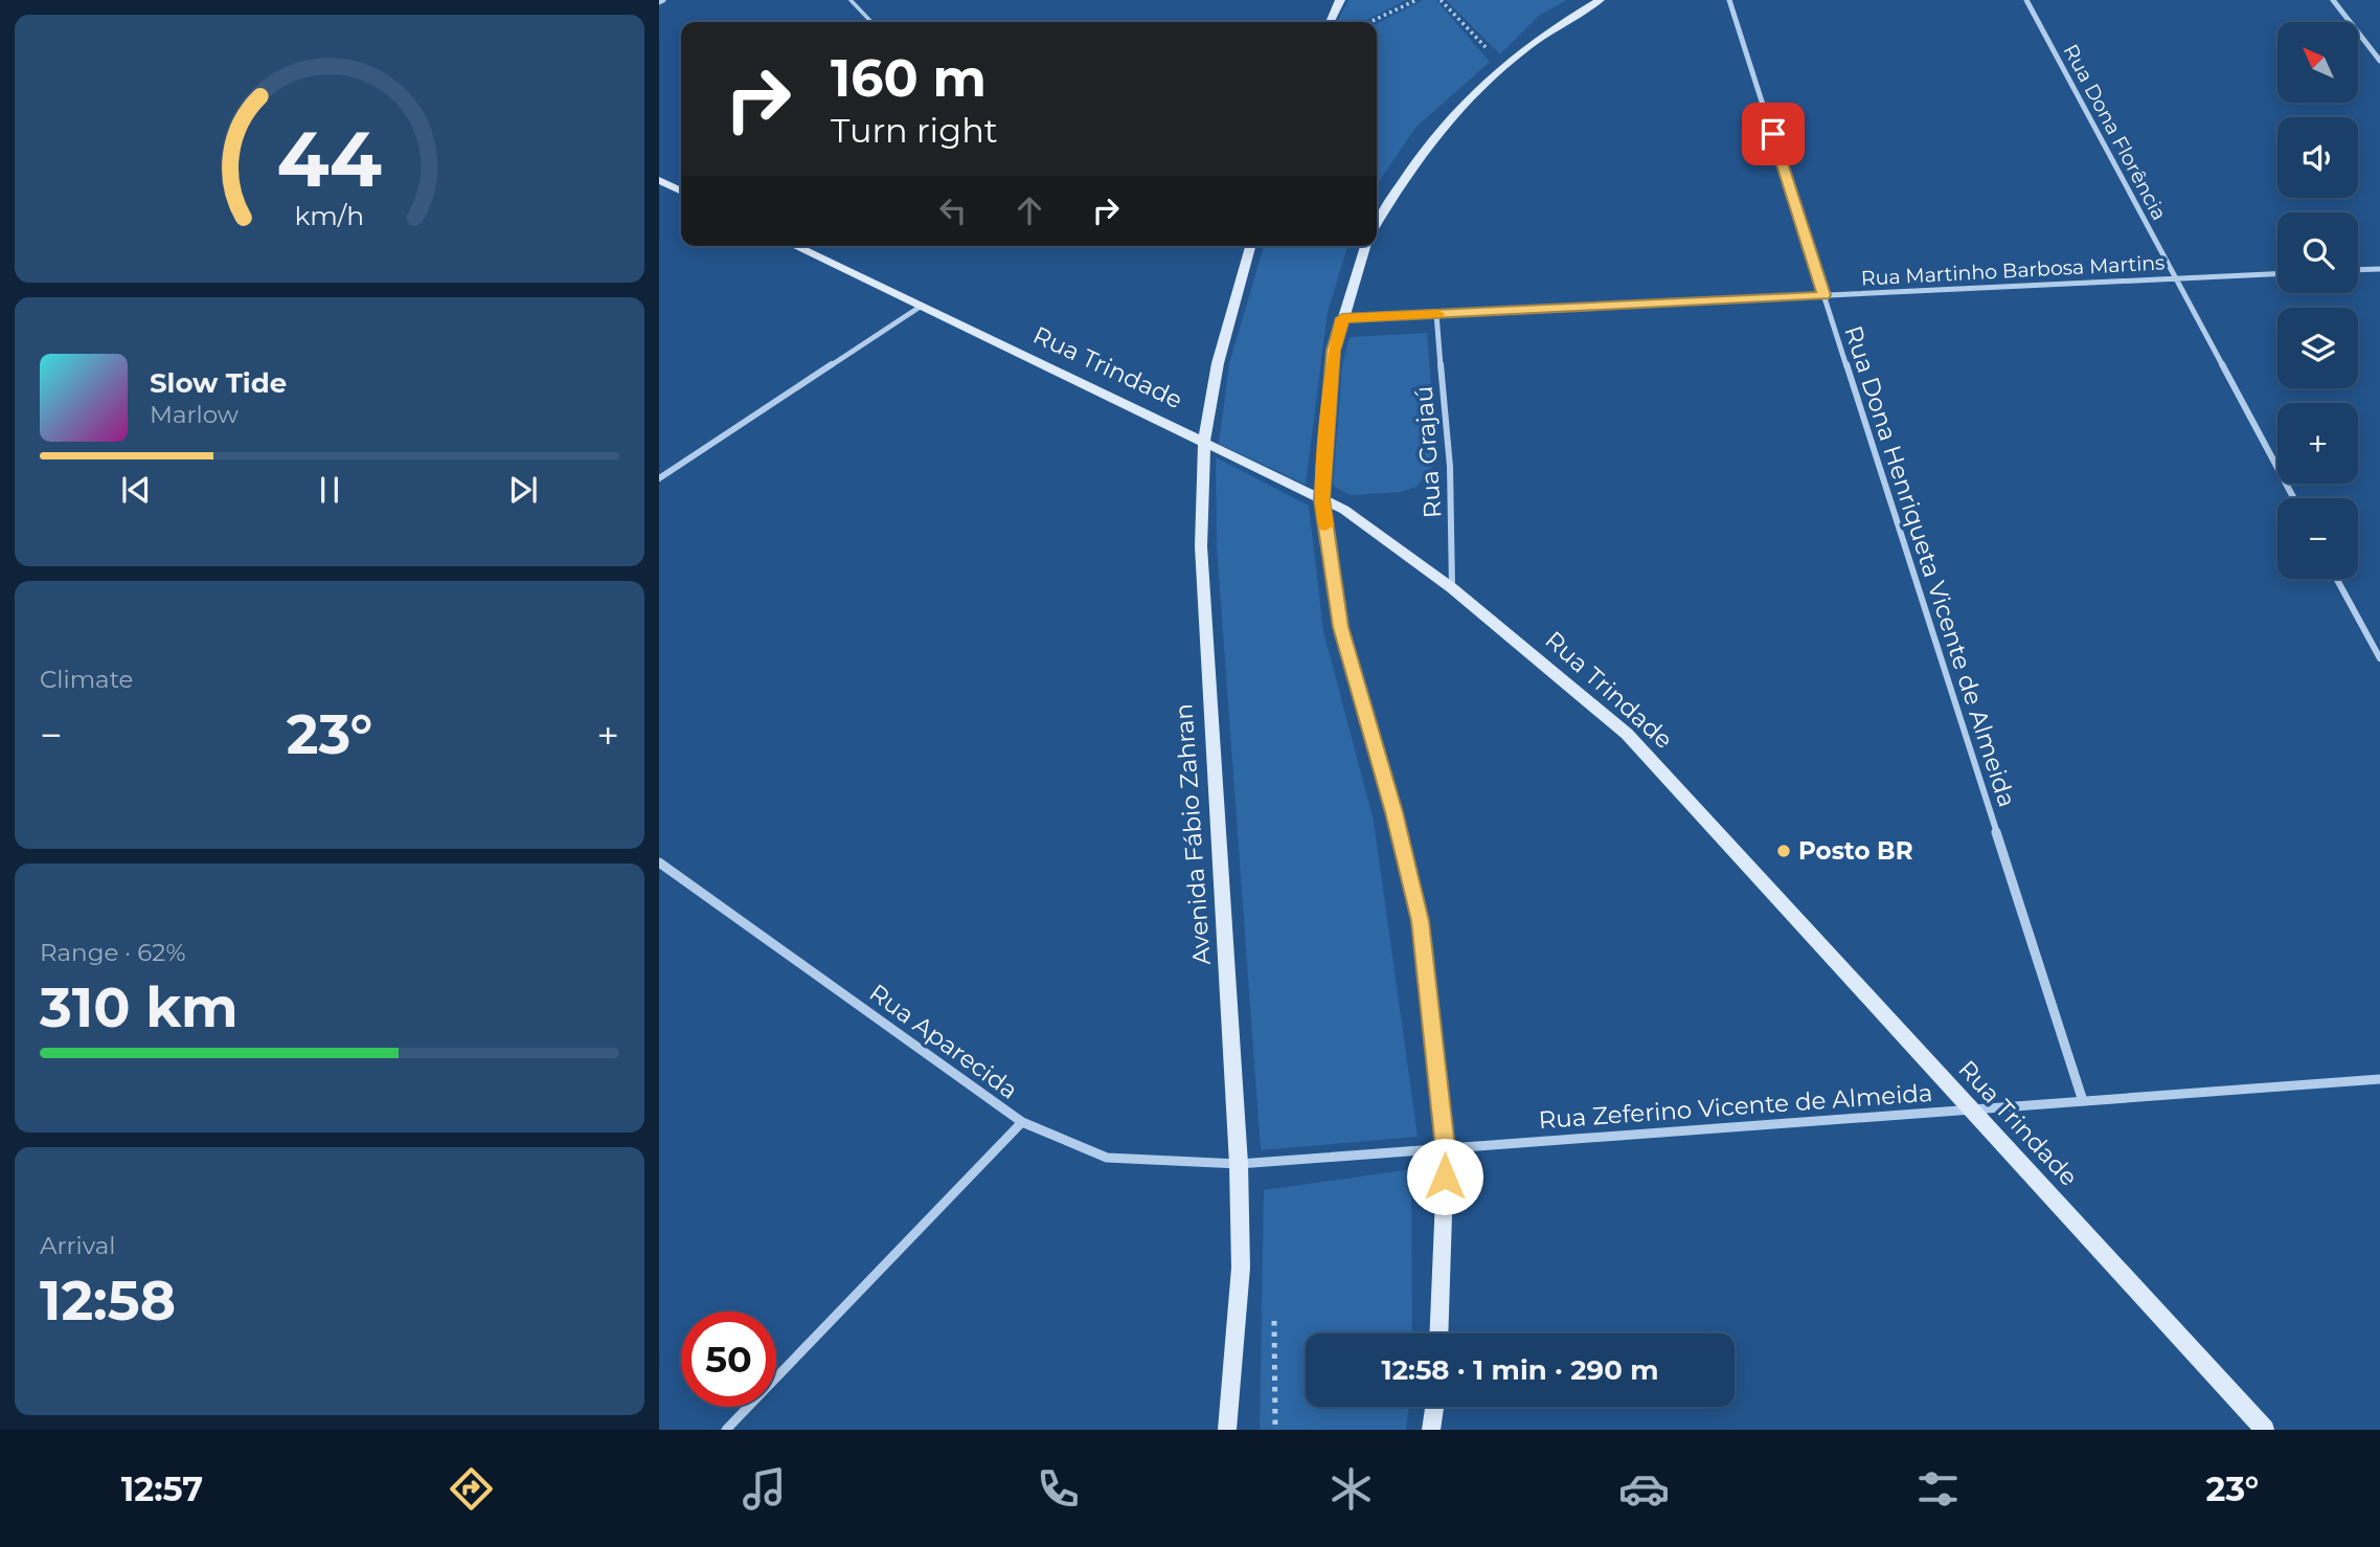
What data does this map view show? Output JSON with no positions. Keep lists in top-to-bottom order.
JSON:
{
  "streets": {
    "main road": ["Rua Trindade", "Avenida Fábio Zahran"],
    "street": [
      "Rua Dona Florência",
      "Rua Martinho Barbosa Martins",
      "Rua Grajaú",
      "Rua Dona Henriqueta Vicente de Almeida",
      "Rua Aparecida",
      "Rua Zeferino Vicente de Almeida"
    ]
  },
  "crossings": [
    ["Rua Dona Florência", "Rua Martinho Barbosa Martins"],
    ["Rua Martinho Barbosa Martins", "Rua Grajaú"],
    ["Rua Martinho Barbosa Martins", "Rua Dona Henriqueta Vicente de Almeida"],
    ["Rua Trindade", "Rua Grajaú"],
    ["Rua Trindade", "Avenida Fábio Zahran"],
    ["Rua Trindade", "Rua Zeferino Vicente de Almeida"],
    ["Rua Dona Henriqueta Vicente de Almeida", "Rua Zeferino Vicente de Almeida"],
    ["Avenida Fábio Zahran", "Rua Aparecida"],
    ["Avenida Fábio Zahran", "Rua Zeferino Vicente de Almeida"],
    ["Rua Aparecida", "Rua Zeferino Vicente de Almeida"]
  ],
  "places": ["Posto BR"],
  "north": "top left",
  "page": {
    "map_buttons": ["+", "−"],
    "turn": ["160 m", "Turn right"],
    "song": ["Slow Tide", "Marlow"],
    "tile": [
      "Climate",
      ["Range · 62%", "310 km"],
      ["Arrival", "12:58"]
    ],
    "heat": ["−", "23°", "+"],
    "limit": "50",
    "trip": "12:58 · 1 min · 290 m",
    "tabs": ["12:57", "23°"],
    "gauge": ["44", "km/h"]
  }
}
